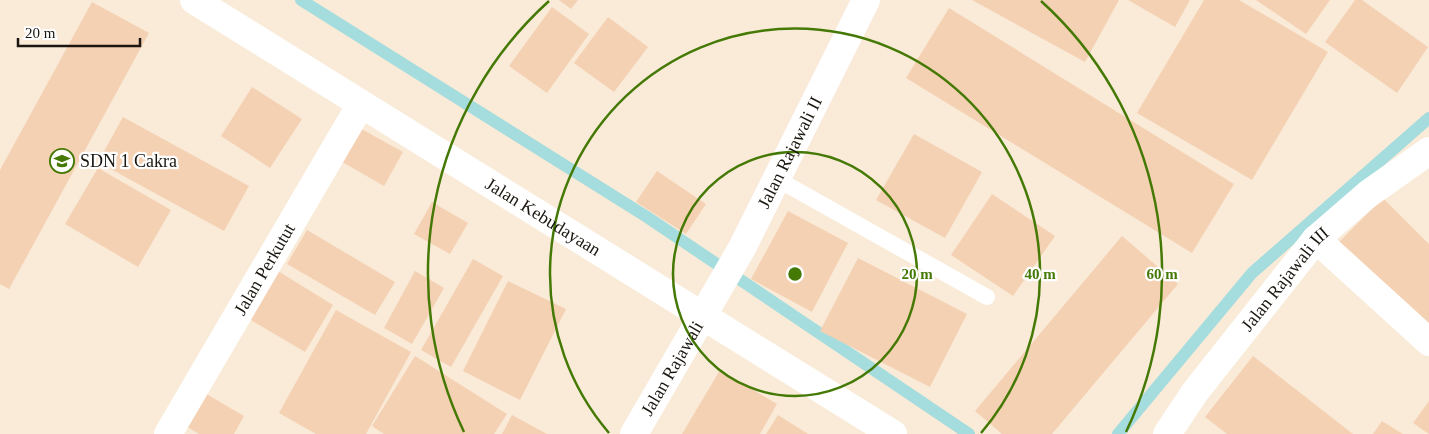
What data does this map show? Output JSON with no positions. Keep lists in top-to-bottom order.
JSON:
{
  "streets": {
    "street": [
      "Jalan Rajawali II",
      "Jalan Kebudayaan",
      "Jalan Perkutut",
      "Jalan Rajawali III",
      "Jalan Rajawali"
    ]
  },
  "crossings": [
    ["Jalan Rajawali II", "Jalan Kebudayaan"],
    ["Jalan Rajawali II", "Jalan Rajawali"],
    ["Jalan Kebudayaan", "Jalan Perkutut"],
    ["Jalan Kebudayaan", "Jalan Rajawali"]
  ],
  "places": {
    "school or university": ["SDN 1 Cakra"]
  },
  "scale_bar": "20 m",
  "rings": ["20 m", "40 m", "60 m"]
}
